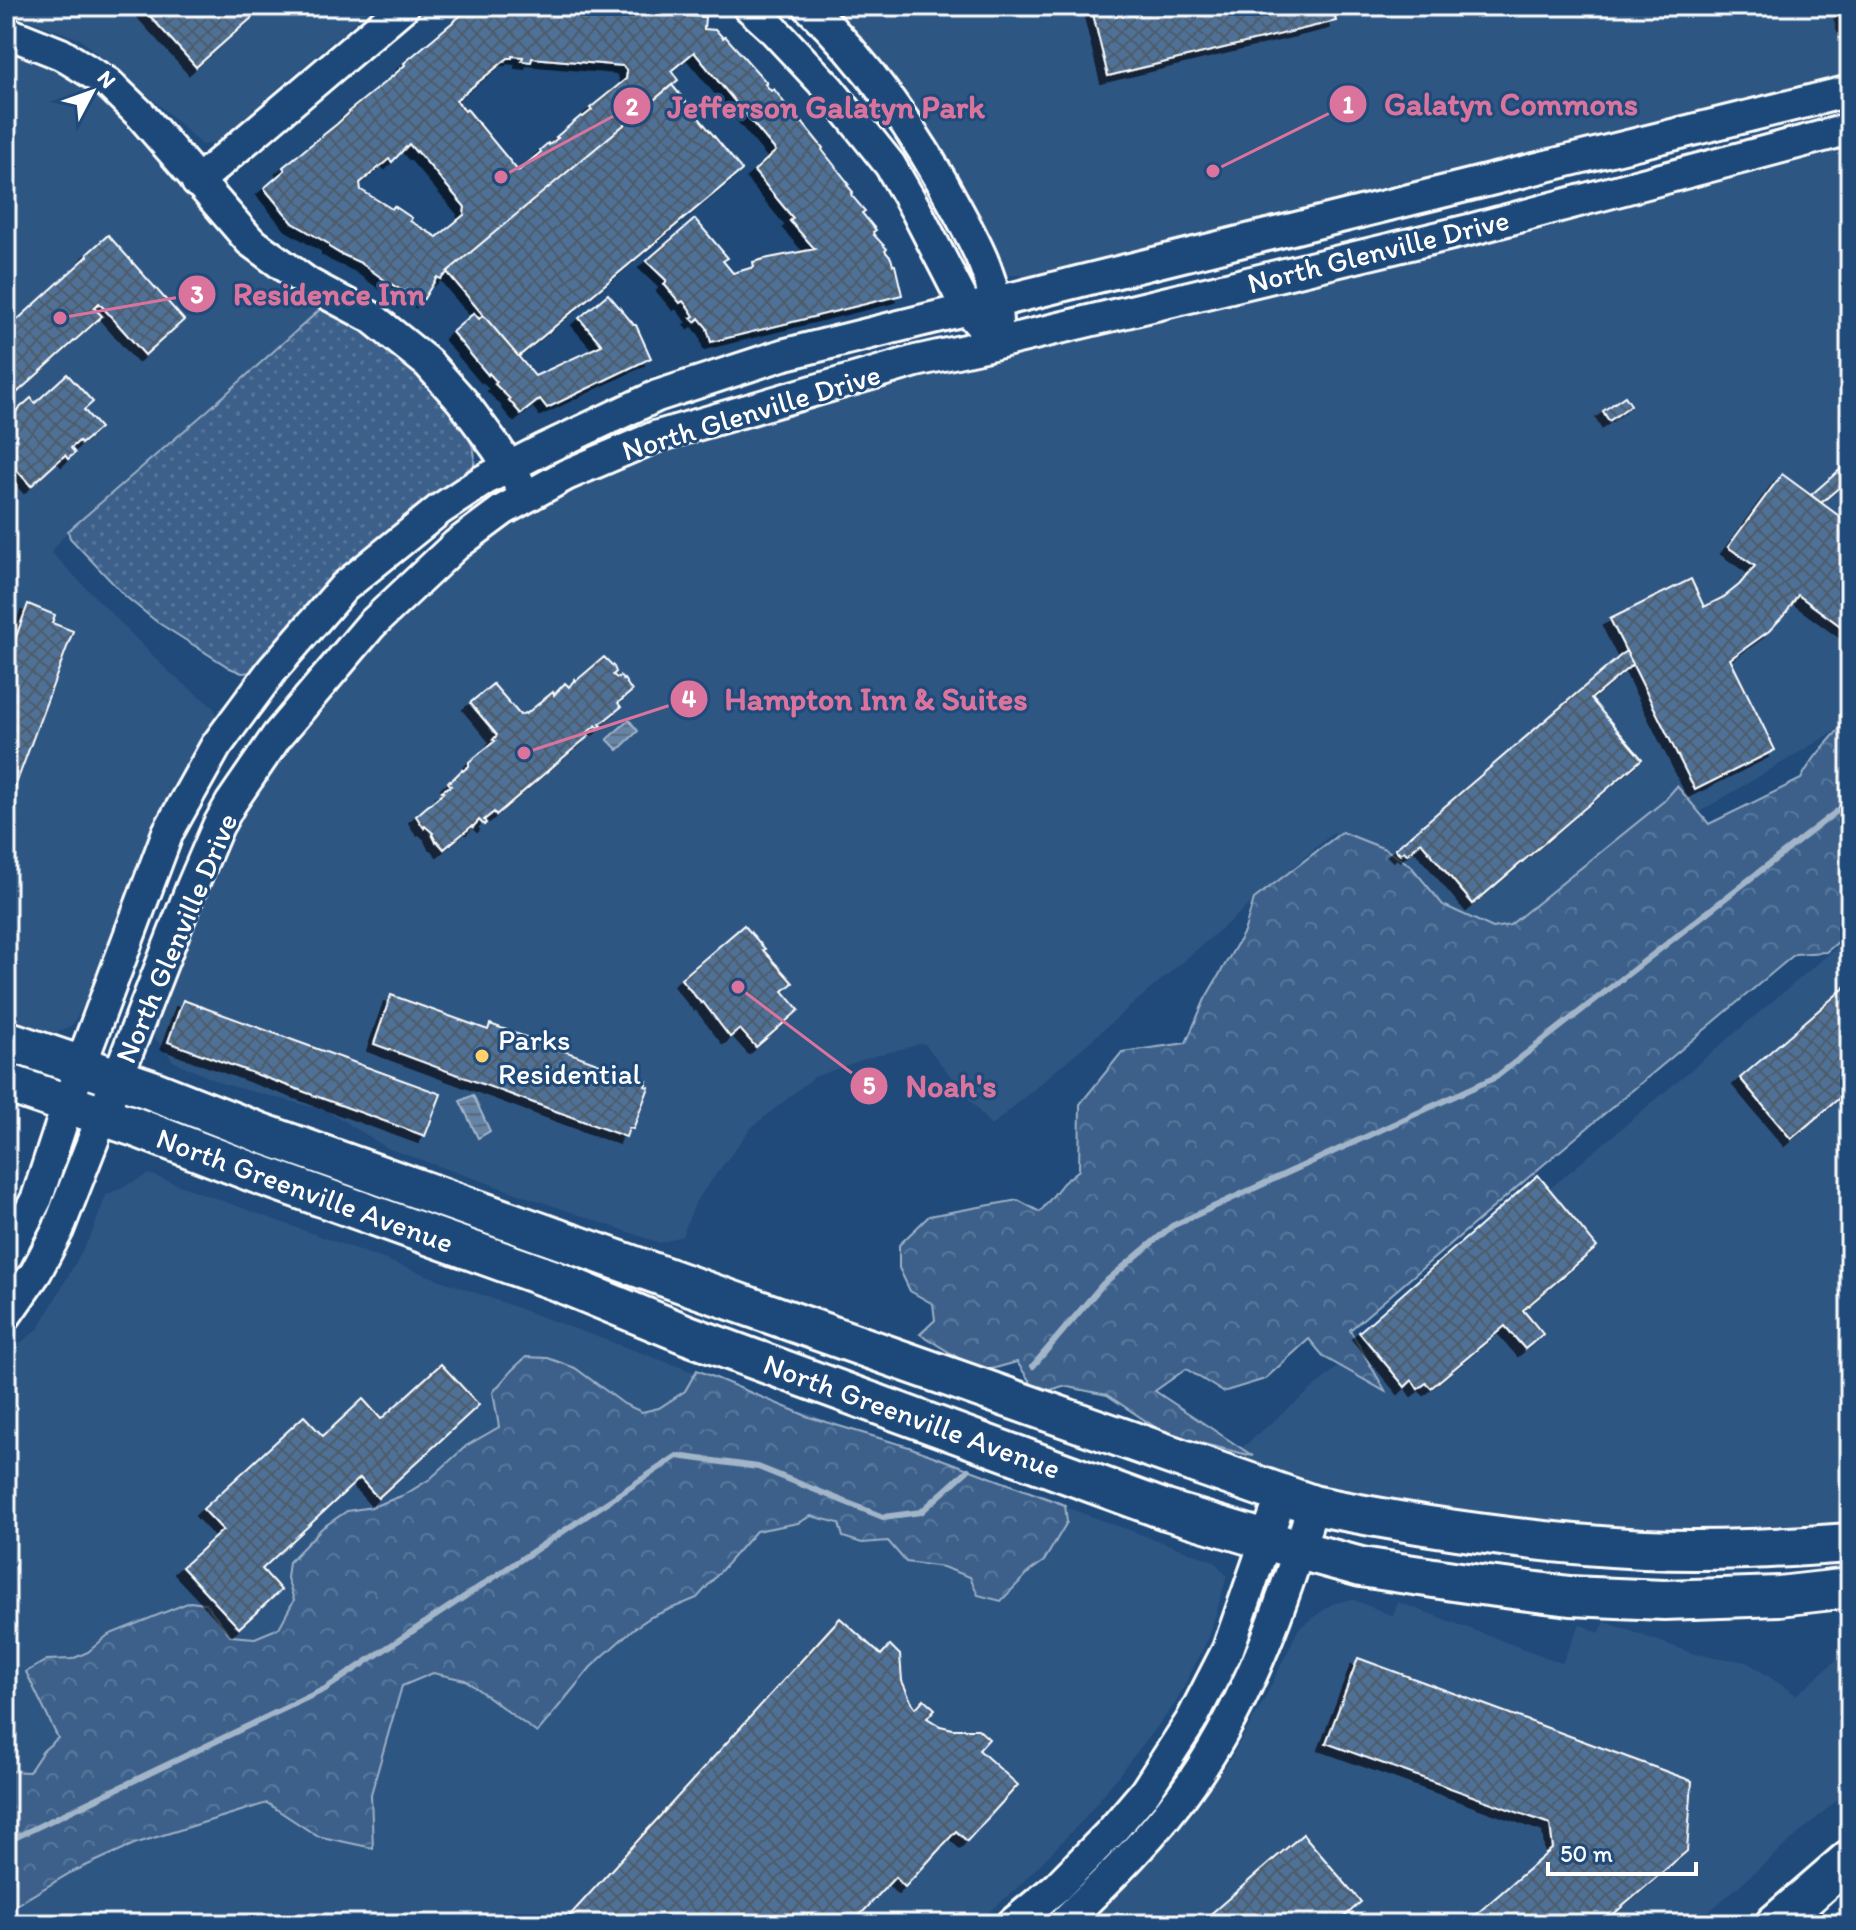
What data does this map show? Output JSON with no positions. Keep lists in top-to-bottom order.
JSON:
{
  "streets": {
    "main road": ["North Greenville Avenue"],
    "street": ["North Glenville Drive"]
  },
  "crossings": [
    ["North Glenville Drive", "North Greenville Avenue"]
  ],
  "places": [
    "Galatyn Commons",
    "Jefferson Galatyn Park",
    "Residence Inn",
    "Hampton Inn & Suites",
    "Noah's",
    "Parks Residential"
  ],
  "scale_bar": "50 m",
  "north": "top right"
}
